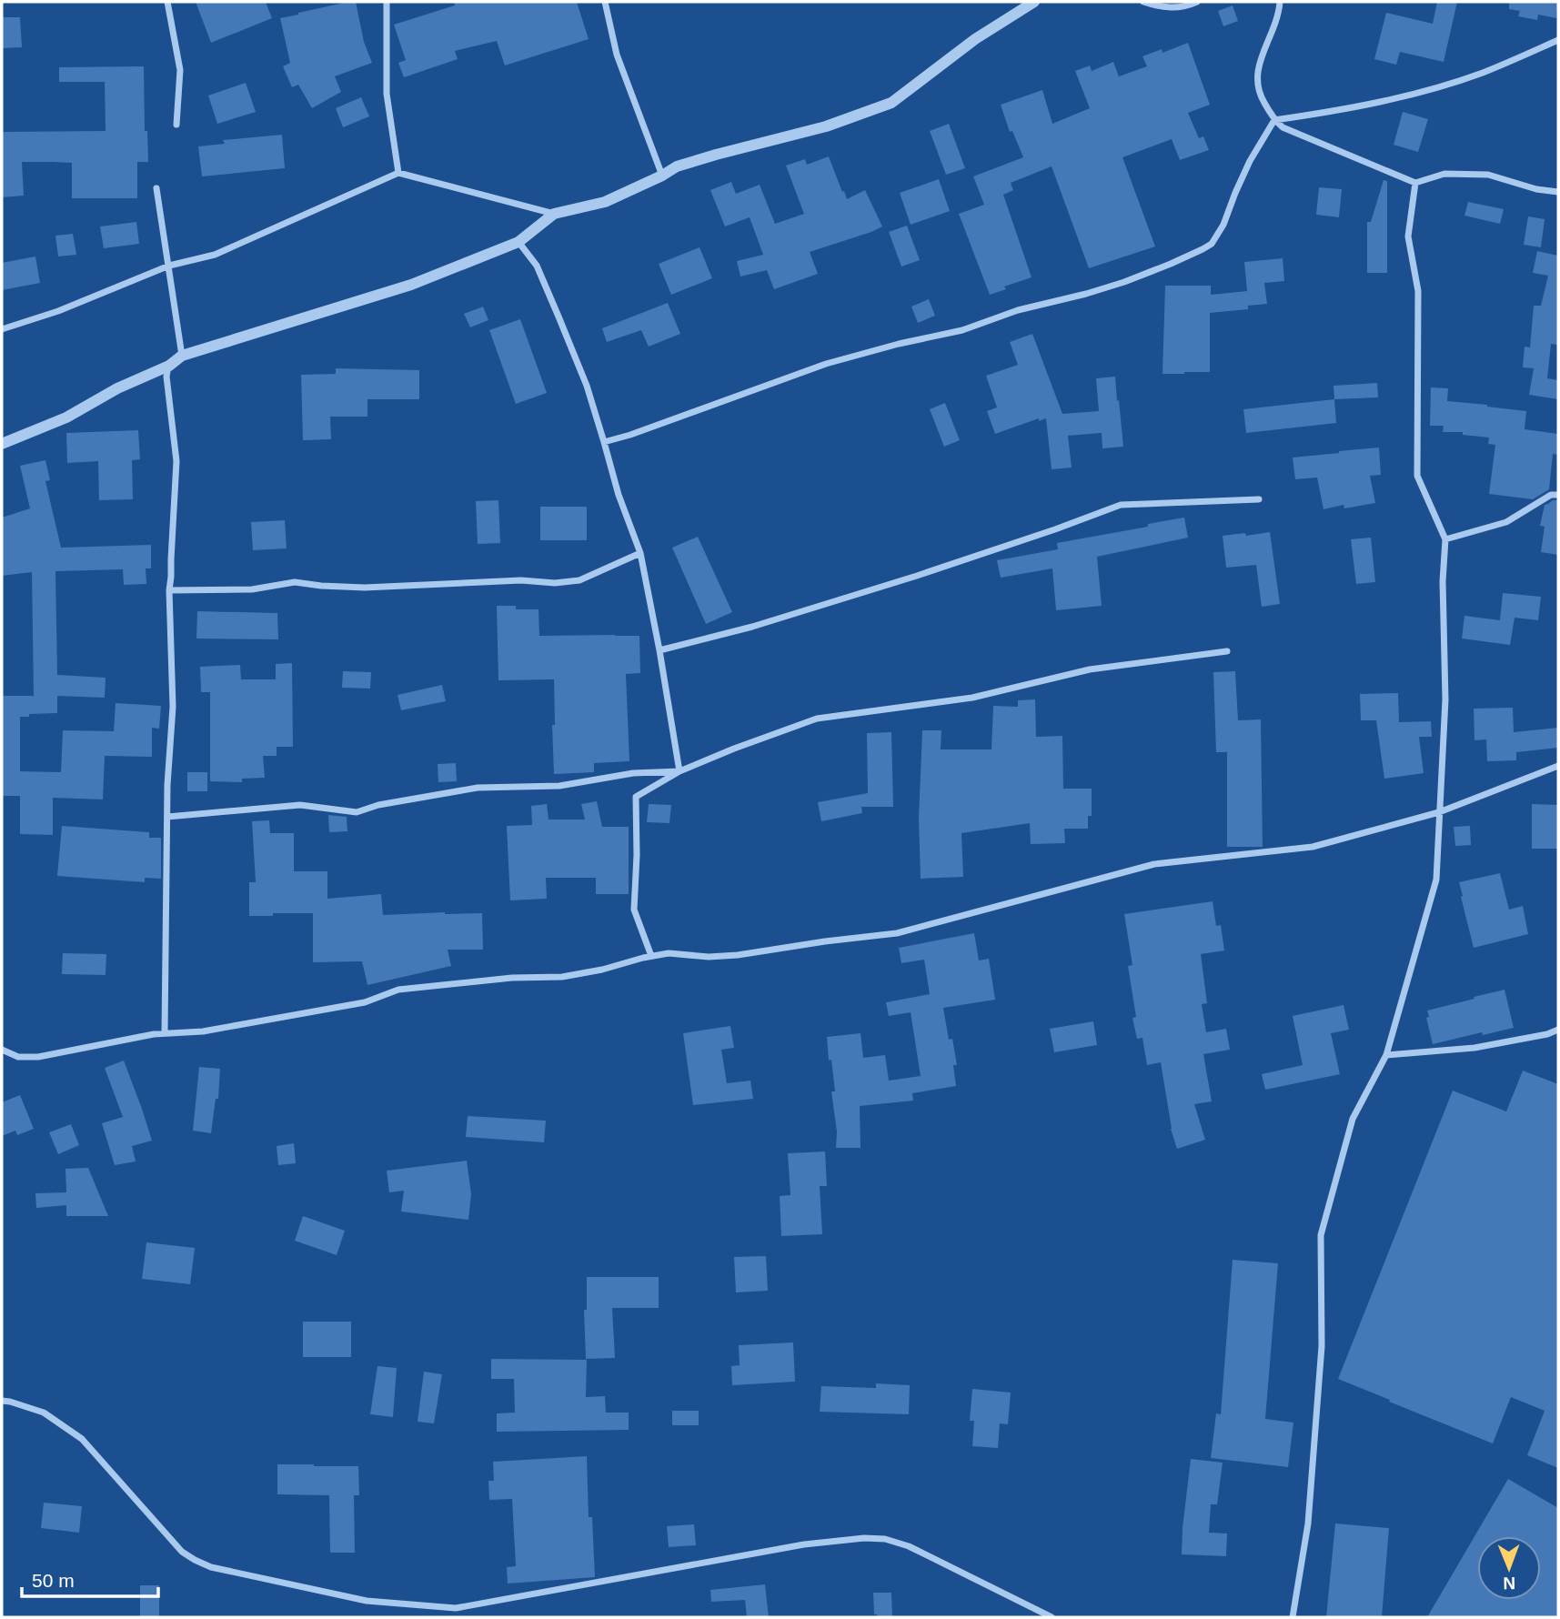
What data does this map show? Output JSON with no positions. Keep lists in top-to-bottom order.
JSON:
{
  "scale_bar": "50 m",
  "north": "bottom"
}
